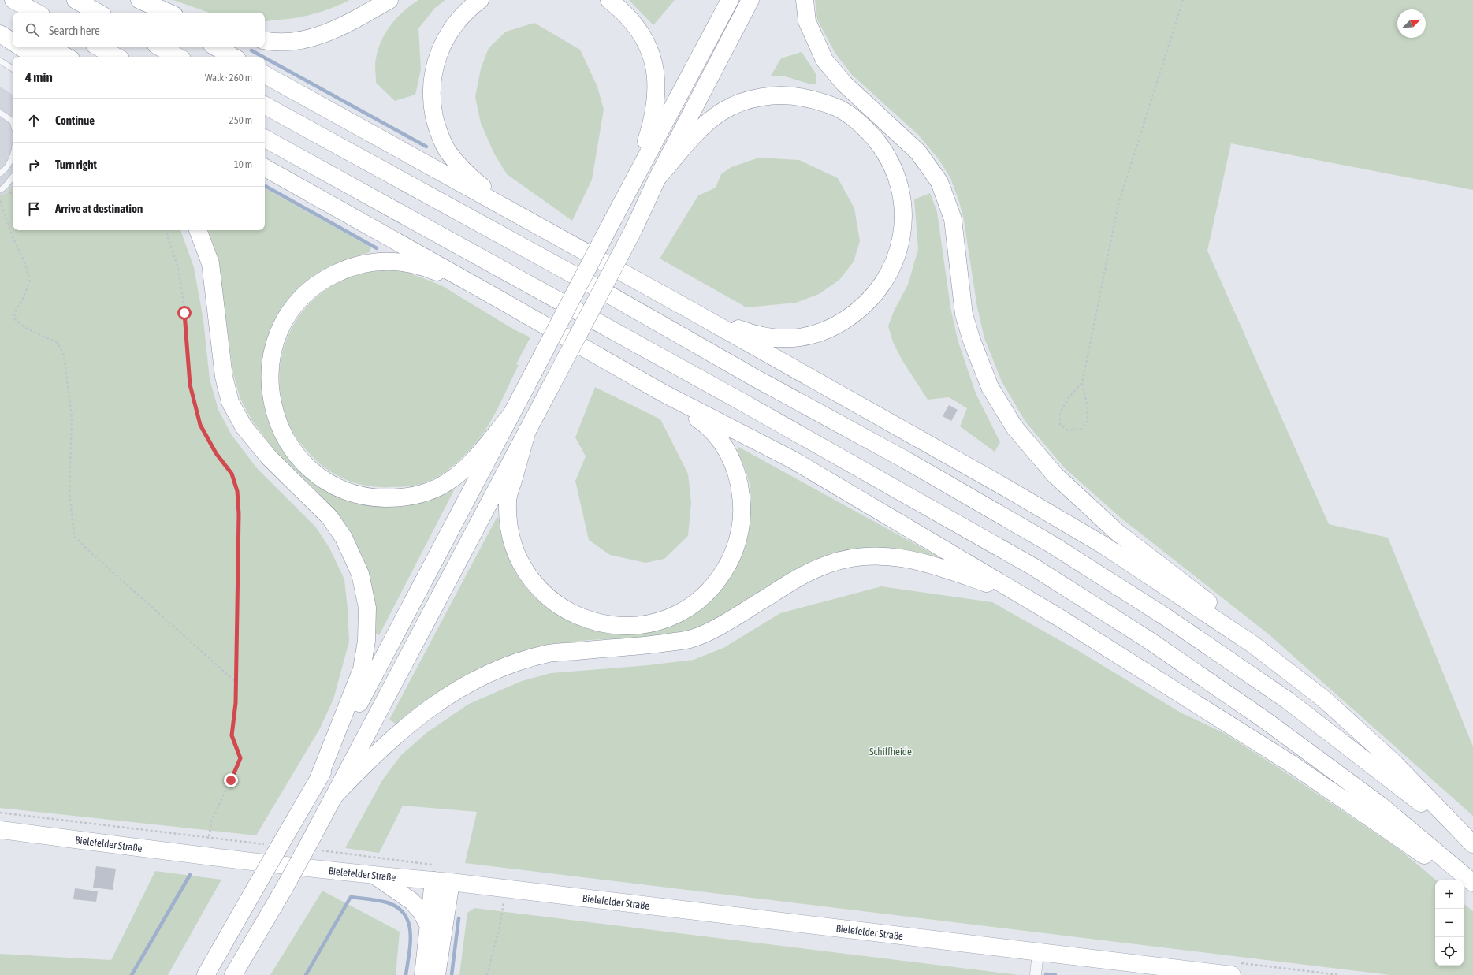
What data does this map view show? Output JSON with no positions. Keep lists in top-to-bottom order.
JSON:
{
  "streets": {
    "main road": ["Bielefelder Straße"]
  },
  "parks": ["Schiffheide"],
  "north": "top right",
  "page": {
    "search": "Search here",
    "heading": ["4 min", "Walk · 260 m"],
    "list": [
      ["Continue", "250 m"],
      ["Turn right", "10 m"],
      "Arrive at destination"
    ],
    "map_buttons": ["+", "−"]
  }
}
